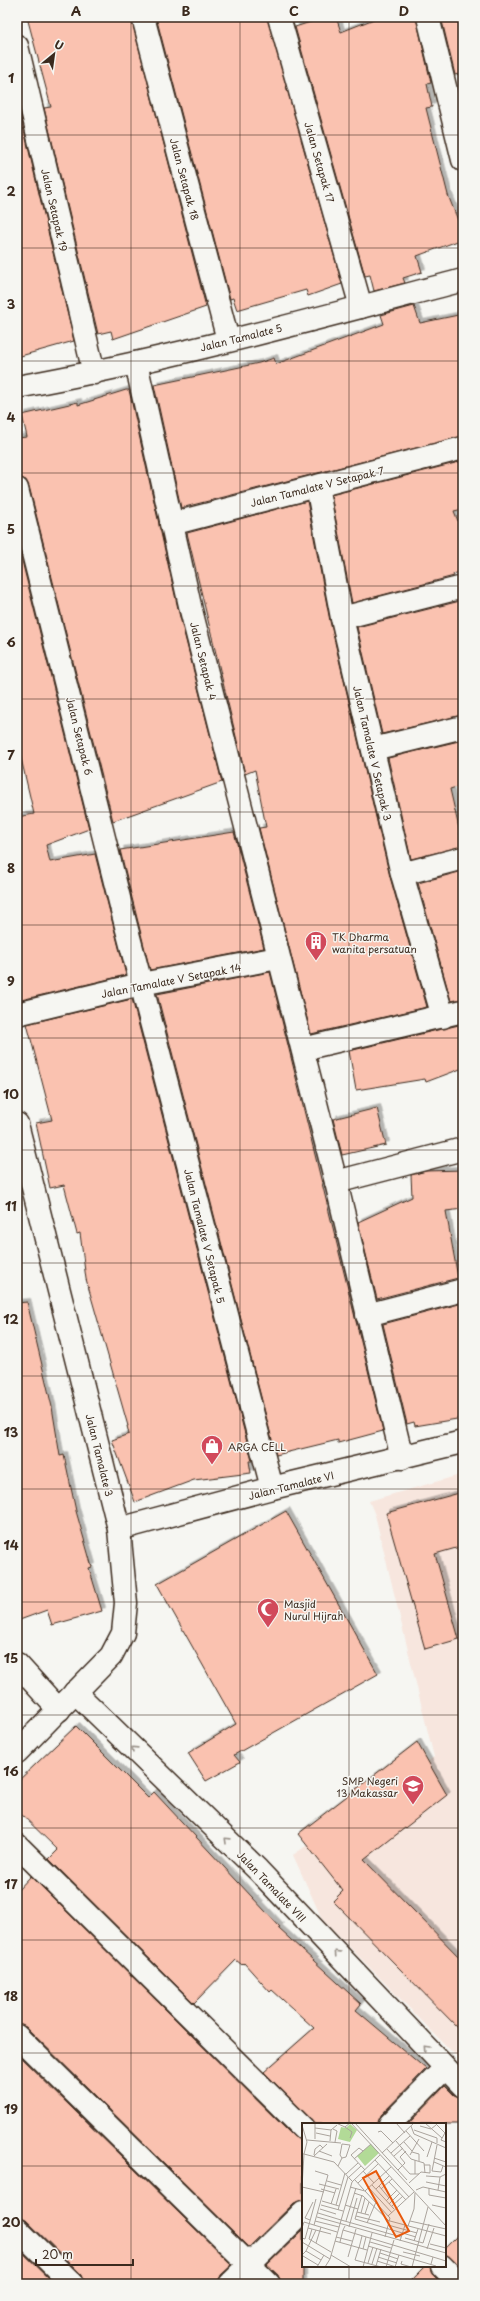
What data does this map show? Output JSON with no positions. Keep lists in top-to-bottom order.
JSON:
{
  "streets": {
    "street": [
      "Jalan Setapak 17",
      "Jalan Setapak 18",
      "Jalan Setapak 19",
      "Jalan Tamalate 5",
      "Jalan Tamalate V Setapak 7",
      "Jalan Setapak 4",
      "Jalan Setapak 6",
      "Jalan Tamalate V Setapak 3",
      "Jalan Tamalate V Setapak 14",
      "Jalan Tamalate V Setapak 5",
      "Jalan Tamalate 3",
      "Jalan Tamalate VI",
      "Jalan Tamalate VIII"
    ]
  },
  "crossings": [
    ["Jalan Setapak 17", "Jalan Tamalate 5"],
    ["Jalan Setapak 18", "Jalan Tamalate 5"],
    ["Jalan Setapak 19", "Jalan Tamalate 5"],
    ["Jalan Tamalate 5", "Jalan Setapak 4"],
    ["Jalan Tamalate V Setapak 7", "Jalan Setapak 4"],
    ["Jalan Tamalate V Setapak 7", "Jalan Tamalate V Setapak 3"],
    ["Jalan Setapak 4", "Jalan Tamalate V Setapak 14"],
    ["Jalan Setapak 4", "Jalan Tamalate VI"],
    ["Jalan Setapak 6", "Jalan Tamalate V Setapak 14"],
    ["Jalan Setapak 6", "Jalan Tamalate V Setapak 5"],
    ["Jalan Tamalate V Setapak 14", "Jalan Tamalate V Setapak 5"],
    ["Jalan Tamalate V Setapak 5", "Jalan Tamalate VI"],
    ["Jalan Tamalate 3", "Jalan Tamalate VI"],
    ["Jalan Tamalate 3", "Jalan Tamalate VIII"]
  ],
  "places": {
    "building": ["TK Dharma wanita persatuan"],
    "shop": ["ARGA CELL"],
    "mosque": ["Masjid Nurul Hijrah"],
    "school or university": ["SMP Negeri 13 Makassar"]
  },
  "scale_bar": "20 m",
  "north": "top right",
  "grid": {
    "columns": [
      "A",
      "B",
      "C",
      "D"
    ],
    "rows": [
      "1",
      "2",
      "3",
      "4",
      "5",
      "6",
      "7",
      "8",
      "9",
      "10",
      "11",
      "12",
      "13",
      "14",
      "15",
      "16",
      "17",
      "18",
      "19",
      "20"
    ]
  }
}
